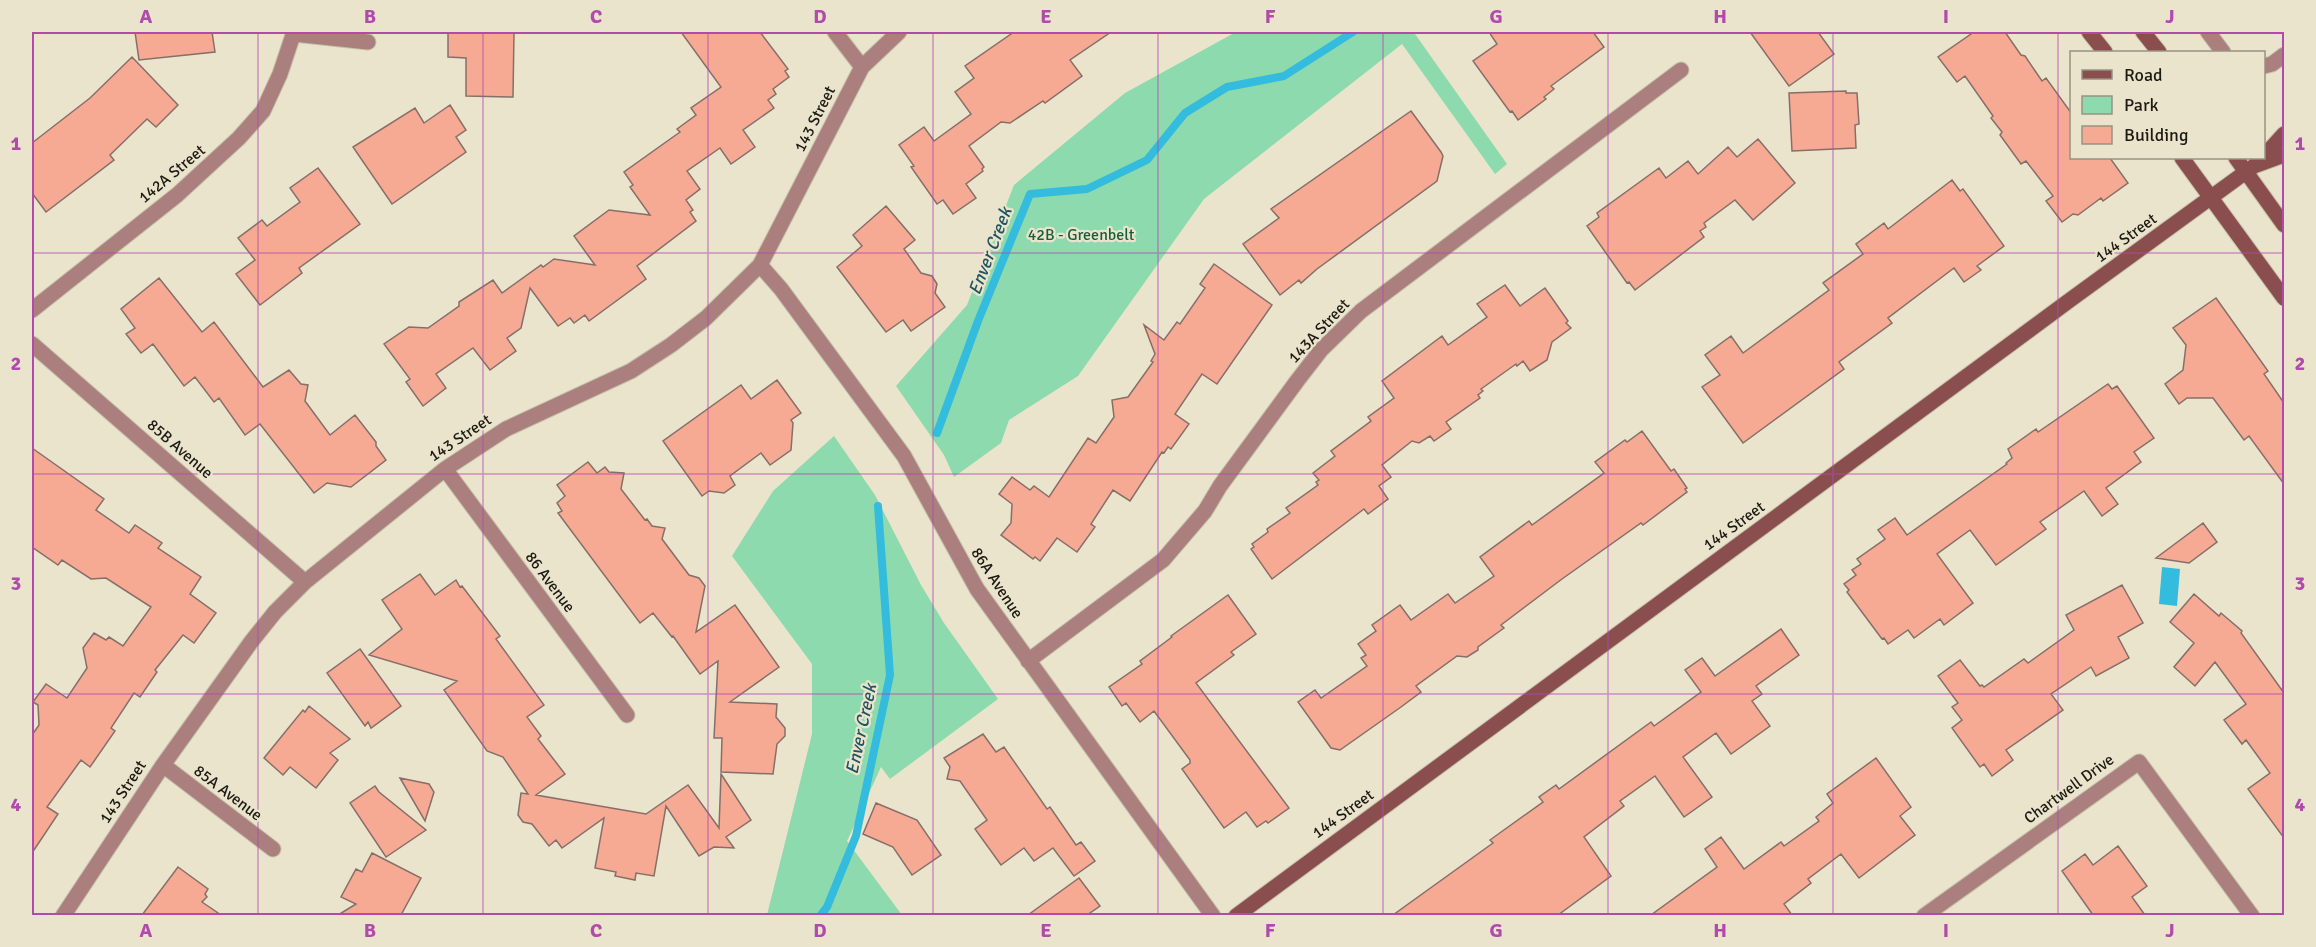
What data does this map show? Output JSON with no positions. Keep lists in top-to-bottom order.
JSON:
{
  "streets": {
    "main road": ["144 Street"],
    "street": [
      "143 Street",
      "142A Street",
      "143A Street",
      "85B Avenue",
      "86 Avenue",
      "86A Avenue",
      "Chartwell Drive",
      "85A Avenue"
    ]
  },
  "crossings": [
    ["143 Street", "85B Avenue"],
    ["143 Street", "86 Avenue"],
    ["143 Street", "86A Avenue"],
    ["143 Street", "85A Avenue"],
    ["143A Street", "86A Avenue"]
  ],
  "water": ["Enver Creek"],
  "parks": ["42B - Greenbelt"],
  "legend": ["Road", "Park", "Building"],
  "grid": {
    "columns": [
      "A",
      "B",
      "C",
      "D",
      "E",
      "F",
      "G",
      "H",
      "I",
      "J"
    ],
    "rows": [
      "1",
      "2",
      "3",
      "4"
    ]
  }
}
